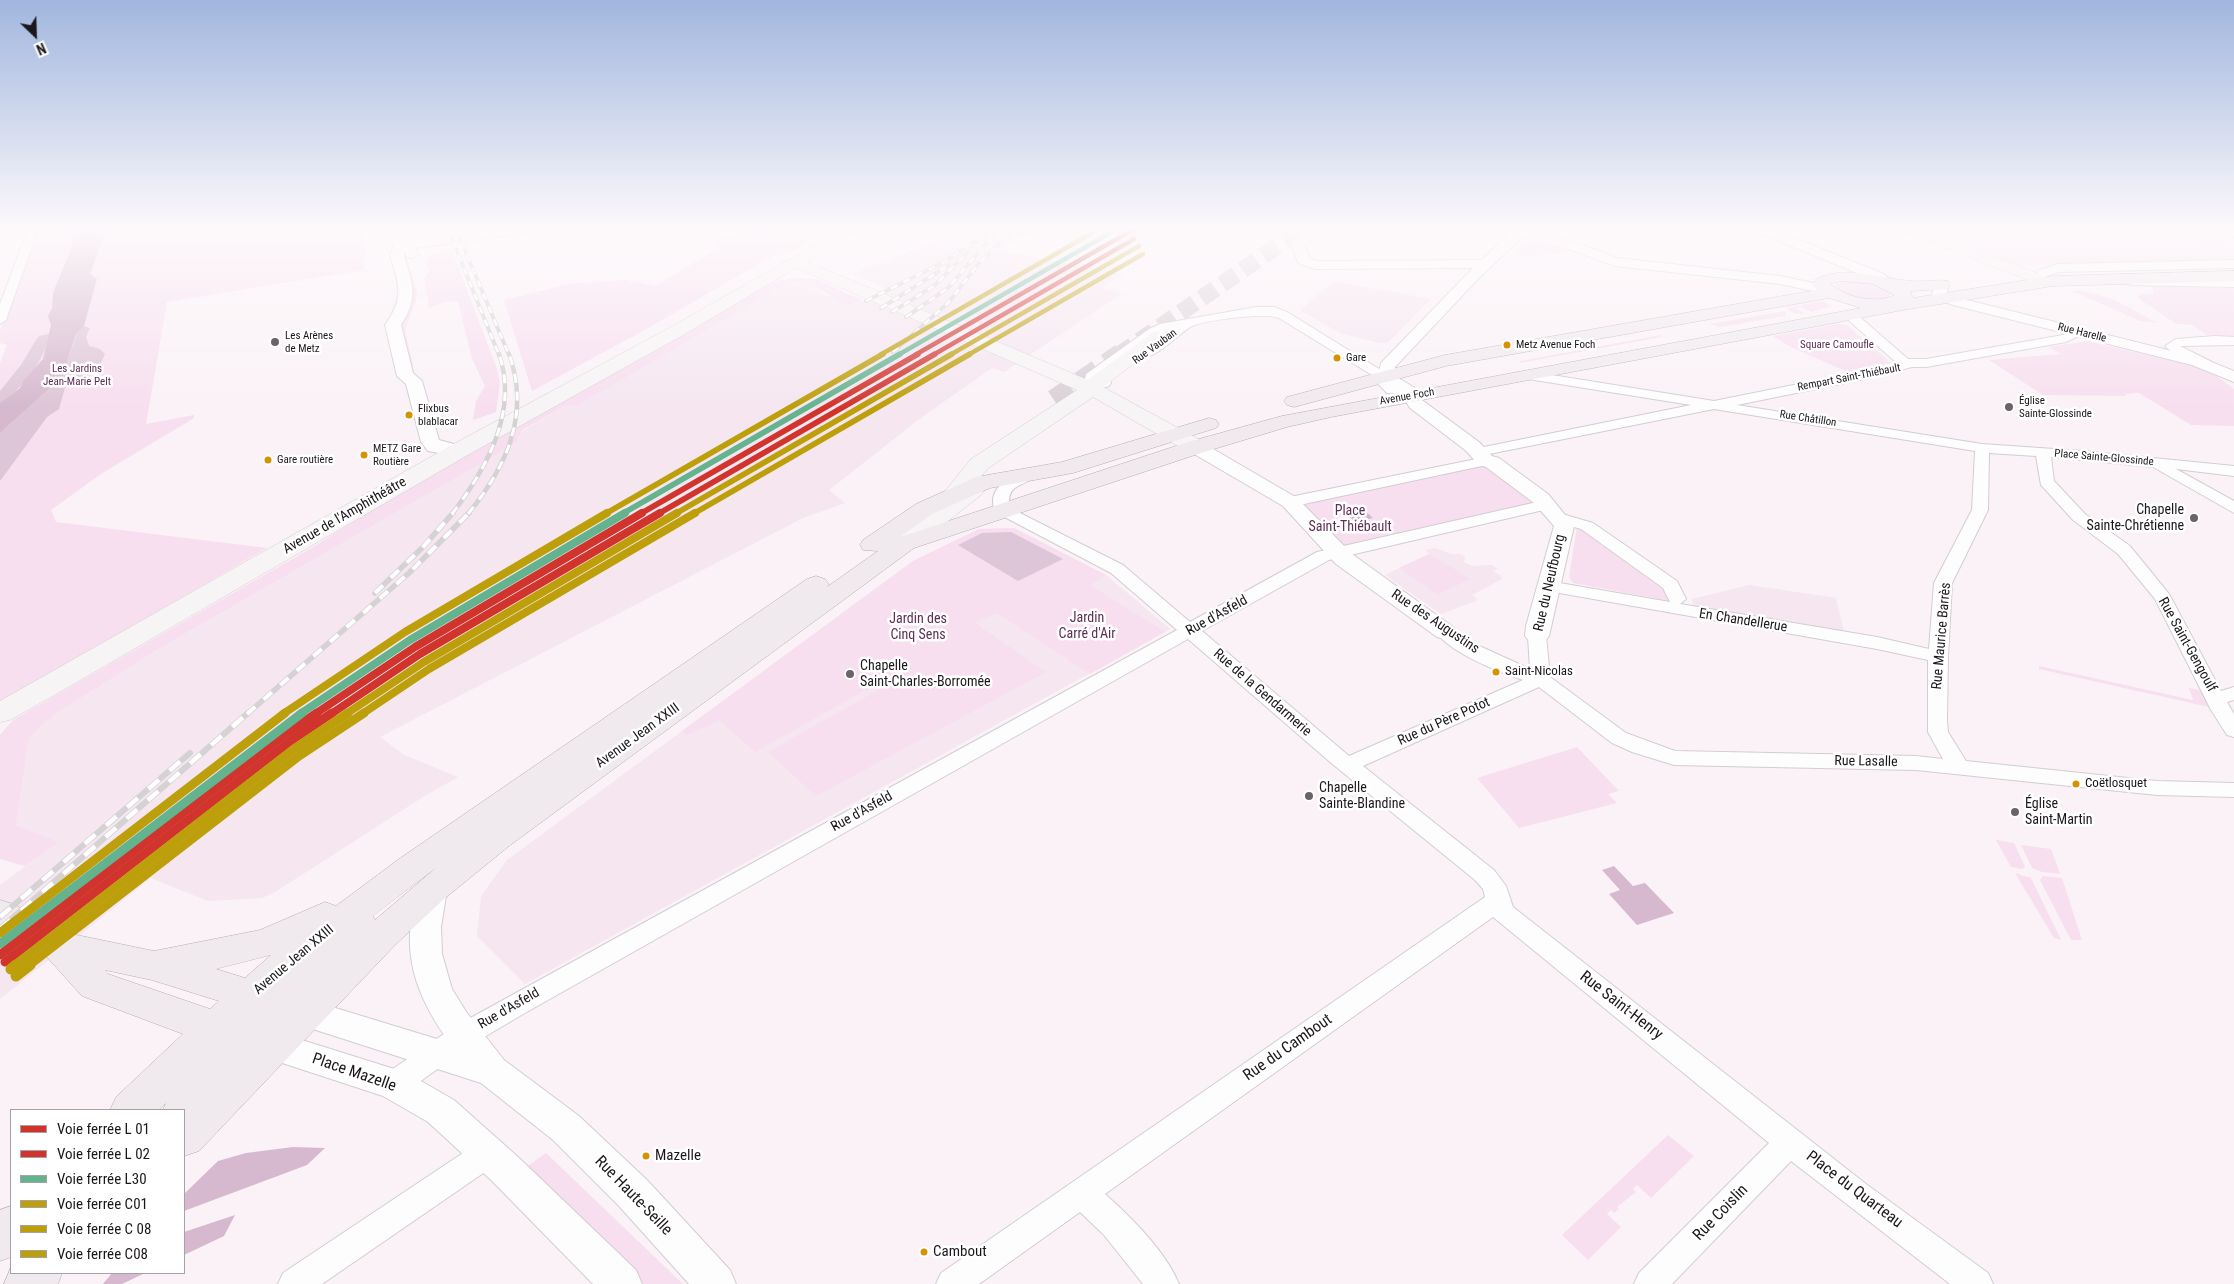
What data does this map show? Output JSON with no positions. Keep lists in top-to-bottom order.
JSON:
{
  "streets": {
    "main road": [
      "Rue Vauban",
      "Avenue Foch",
      "Avenue de l'Amphithéâtre",
      "Avenue Jean XXIII"
    ],
    "street": [
      "Rue Harelle",
      "Rempart Saint-Thiébault",
      "Rue Châtillon",
      "Place Sainte-Glossinde",
      "Rue du Neufbourg",
      "Rue d'Asfeld",
      "En Chandellerue",
      "Rue des Augustins",
      "Rue Maurice Barrès",
      "Rue Saint-Gengoulf",
      "Rue de la Gendarmerie",
      "Rue du Père Potot",
      "Rue Lasalle",
      "Rue Saint-Henry",
      "Rue du Cambout",
      "Place Mazelle",
      "Place du Quarteau",
      "Rue Haute-Seille",
      "Rue Coislin"
    ]
  },
  "crossings": [
    ["Rue Harelle", "Rempart Saint-Thiébault"],
    ["Rue Vauban", "Avenue Foch"],
    ["Rue Vauban", "Avenue Jean XXIII"],
    ["Rempart Saint-Thiébault", "Rue Châtillon"],
    ["Avenue Foch", "Rue Châtillon"],
    ["Avenue Foch", "Rue de la Gendarmerie"],
    ["Avenue Foch", "Avenue Jean XXIII"],
    ["Rue Châtillon", "Place Sainte-Glossinde"],
    ["Rue Châtillon", "Rue Maurice Barrès"],
    ["Rue Châtillon", "Rue Saint-Gengoulf"],
    ["Place Sainte-Glossinde", "Rue Saint-Gengoulf"],
    ["Rue du Neufbourg", "En Chandellerue"],
    ["Rue du Neufbourg", "Rue des Augustins"],
    ["Rue du Neufbourg", "Rue du Père Potot"],
    ["Rue d'Asfeld", "Rue des Augustins"],
    ["Rue d'Asfeld", "Rue de la Gendarmerie"],
    ["Rue d'Asfeld", "Place Mazelle"],
    ["Rue d'Asfeld", "Rue Haute-Seille"],
    ["En Chandellerue", "Rue Maurice Barrès"],
    ["Rue des Augustins", "Rue du Père Potot"],
    ["Rue des Augustins", "Rue Lasalle"],
    ["Rue Maurice Barrès", "Rue Lasalle"],
    ["Rue de la Gendarmerie", "Rue du Père Potot"],
    ["Rue de la Gendarmerie", "Avenue Jean XXIII"],
    ["Rue de la Gendarmerie", "Rue Saint-Henry"],
    ["Rue de la Gendarmerie", "Rue du Cambout"],
    ["Rue Saint-Henry", "Rue du Cambout"],
    ["Rue Saint-Henry", "Place du Quarteau"],
    ["Place du Quarteau", "Rue Coislin"]
  ],
  "parks": [
    "Square Camoufle",
    "Les Jardins Jean-Marie Pelt",
    "Place Saint-Thiébault",
    "Jardin Carré d'Air",
    "Jardin des Cinq Sens"
  ],
  "places": [
    "Les Arènes de Metz",
    "Metz Avenue Foch",
    "Gare",
    "Église Sainte-Glossinde",
    "Flixbus blablacar",
    "METZ Gare Routière",
    "Gare routière",
    "Chapelle Sainte-Chrétienne",
    "Saint-Nicolas",
    "Chapelle Saint-Charles-Borromée",
    "Coëtlosquet",
    "Chapelle Sainte-Blandine",
    "Église Saint-Martin",
    "Mazelle",
    "Cambout"
  ],
  "lines": ["rail line L30", "rail line C01", "rail line C08"],
  "legend": [
    "Voie ferrée L 01",
    "Voie ferrée L 02",
    "Voie ferrée L30",
    "Voie ferrée C01",
    "Voie ferrée C 08",
    "Voie ferrée C08"
  ],
  "north": "bottom right"
}
